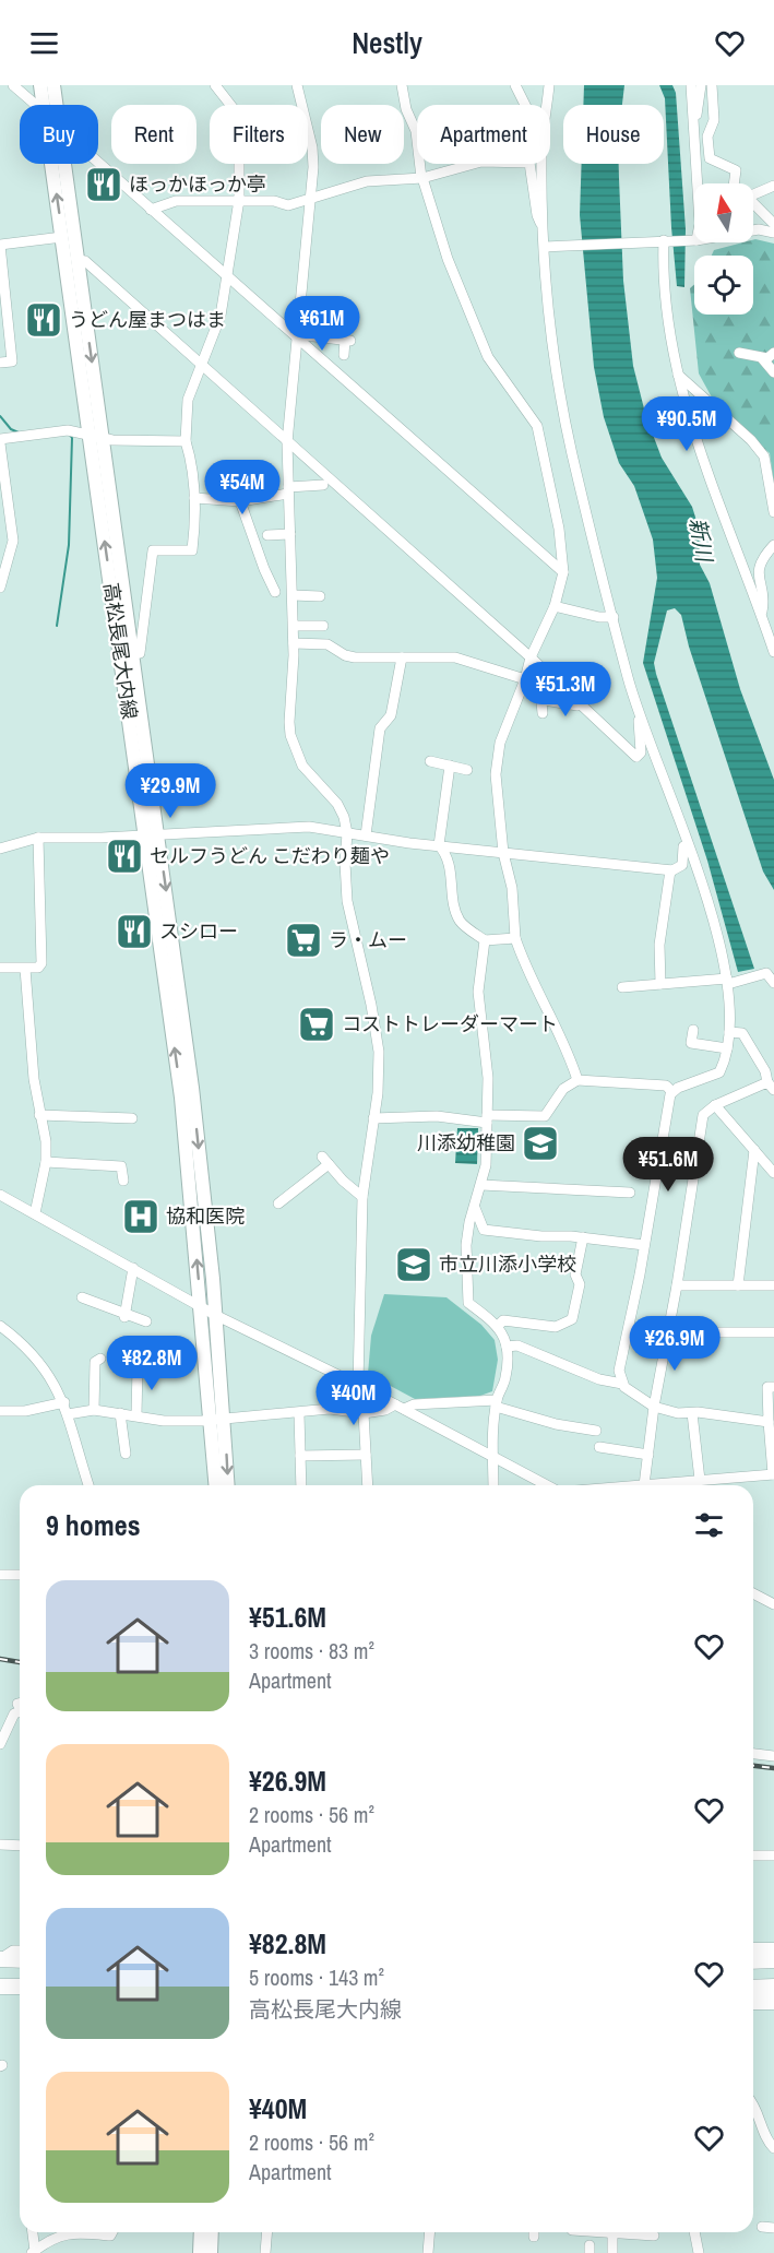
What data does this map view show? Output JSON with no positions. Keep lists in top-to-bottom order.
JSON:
{
  "streets": {
    "main road": ["高松長尾大内線"]
  },
  "water": ["新川"],
  "places": {
    "restaurant": [
      "ほっかほっか亭",
      "うどん屋まつはま",
      "セルフうどん こだわり麺や",
      "スシロー"
    ],
    "supermarket": ["ラ・ムー", "コストトレーダーマート"],
    "school or university": ["川添幼稚園", "市立川添小学校"],
    "hospital": ["協和医院"]
  },
  "north": "top",
  "page": {
    "header": "Nestly",
    "chip": [
      "Buy",
      "Rent",
      "Filters",
      "New",
      "Apartment",
      "House"
    ],
    "price": [
      "¥61M",
      "¥90.5M",
      "¥54M",
      "¥51.3M",
      "¥29.9M",
      "¥51.6M",
      "¥26.9M",
      "¥82.8M",
      "¥40M"
    ],
    "heading": "9 homes",
    "list": [
      {
        "name": "¥51.6M",
        "note": "3 rooms · 83 m² · Apartment"
      },
      {
        "name": "¥26.9M",
        "note": "2 rooms · 56 m² · Apartment"
      },
      {
        "name": "¥82.8M",
        "note": "5 rooms · 143 m² · 高松長尾大内線"
      },
      {
        "name": "¥40M",
        "note": "2 rooms · 56 m² · Apartment"
      }
    ]
  }
}
